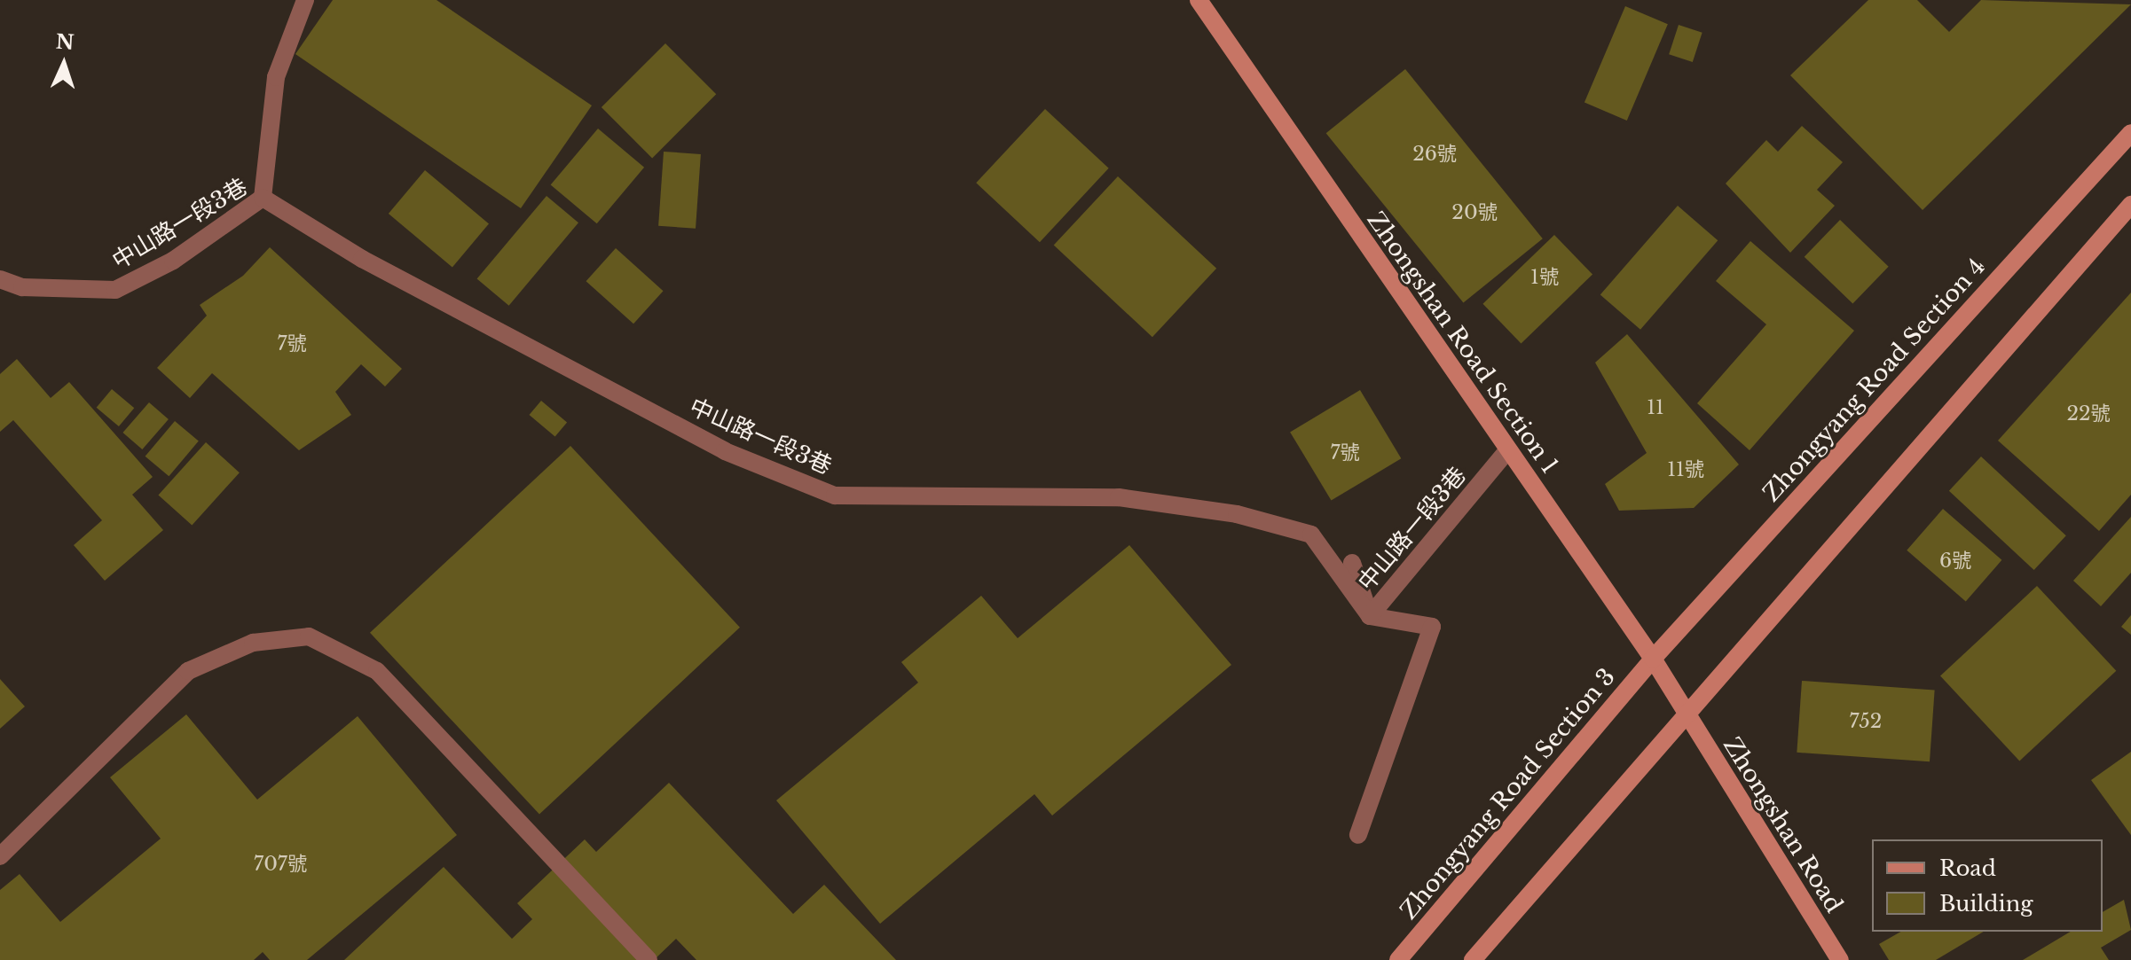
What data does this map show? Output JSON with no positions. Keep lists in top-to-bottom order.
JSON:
{
  "streets": {
    "street": [
      "中山路一段3巷",
      "Zhongshan Road Section 1",
      "Zhongyang Road Section 4",
      "Zhongyang Road Section 3",
      "Zhongshan Road"
    ]
  },
  "crossings": [
    ["中山路一段3巷", "Zhongshan Road Section 1"],
    ["Zhongshan Road Section 1", "Zhongyang Road Section 4"],
    ["Zhongshan Road Section 1", "Zhongyang Road Section 3"],
    ["Zhongshan Road Section 1", "Zhongshan Road"],
    ["Zhongyang Road Section 4", "Zhongyang Road Section 3"]
  ],
  "house_numbers": [
    "26號",
    "20號",
    "1號",
    "7號",
    "11",
    "22號",
    "7號",
    "11號",
    "6號",
    "752",
    "707號"
  ],
  "legend": ["Road", "Building"],
  "north": "top"
}
